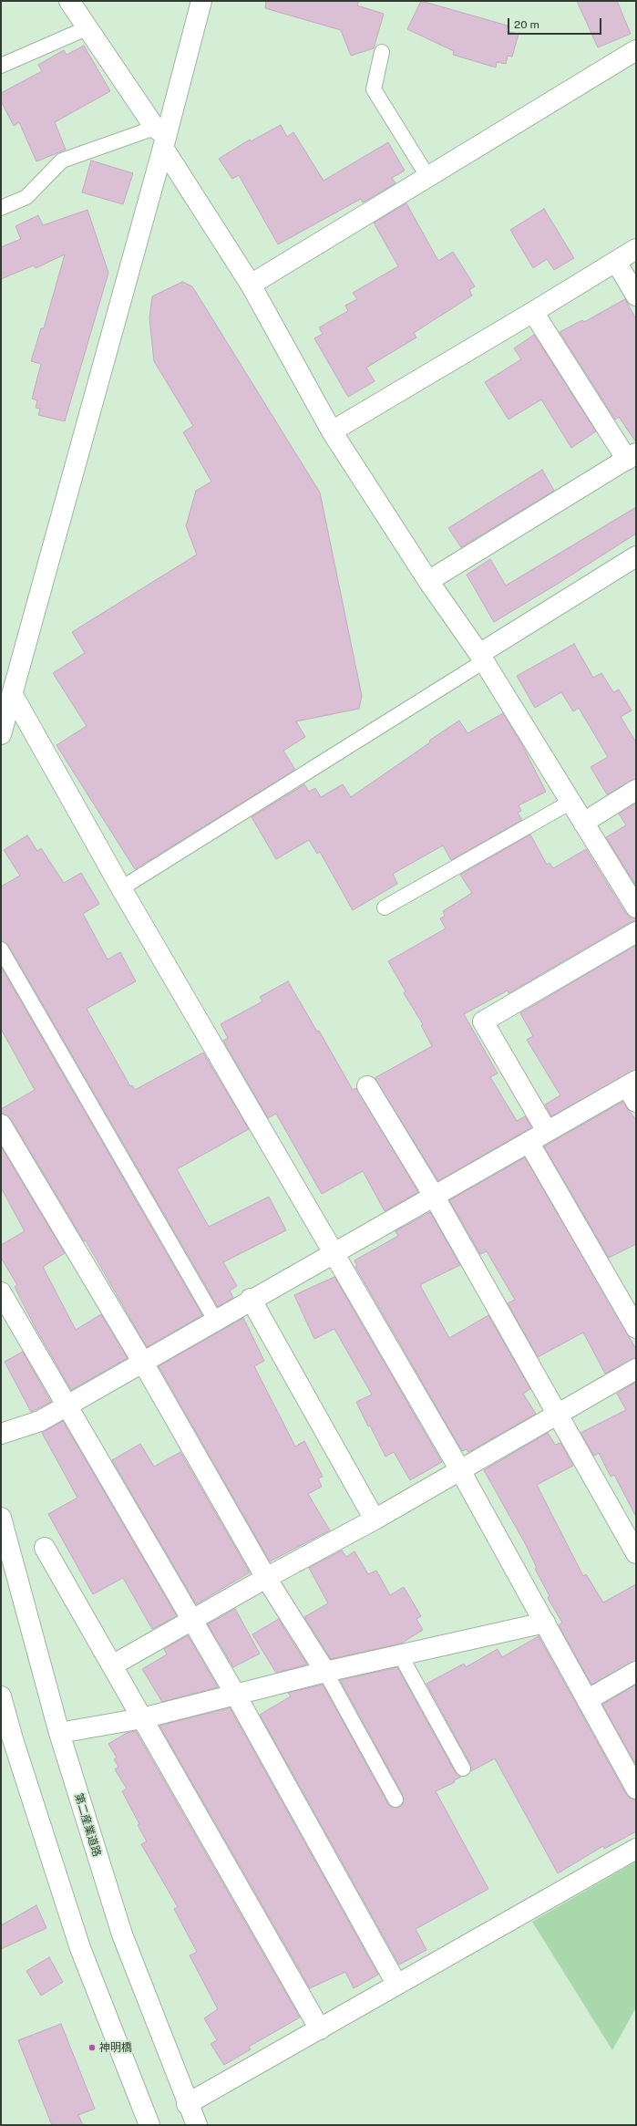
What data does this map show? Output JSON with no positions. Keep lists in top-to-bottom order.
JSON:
{
  "streets": {
    "street": ["第二産業道路"]
  },
  "places": ["神明橋"],
  "scale_bar": "20 m"
}
